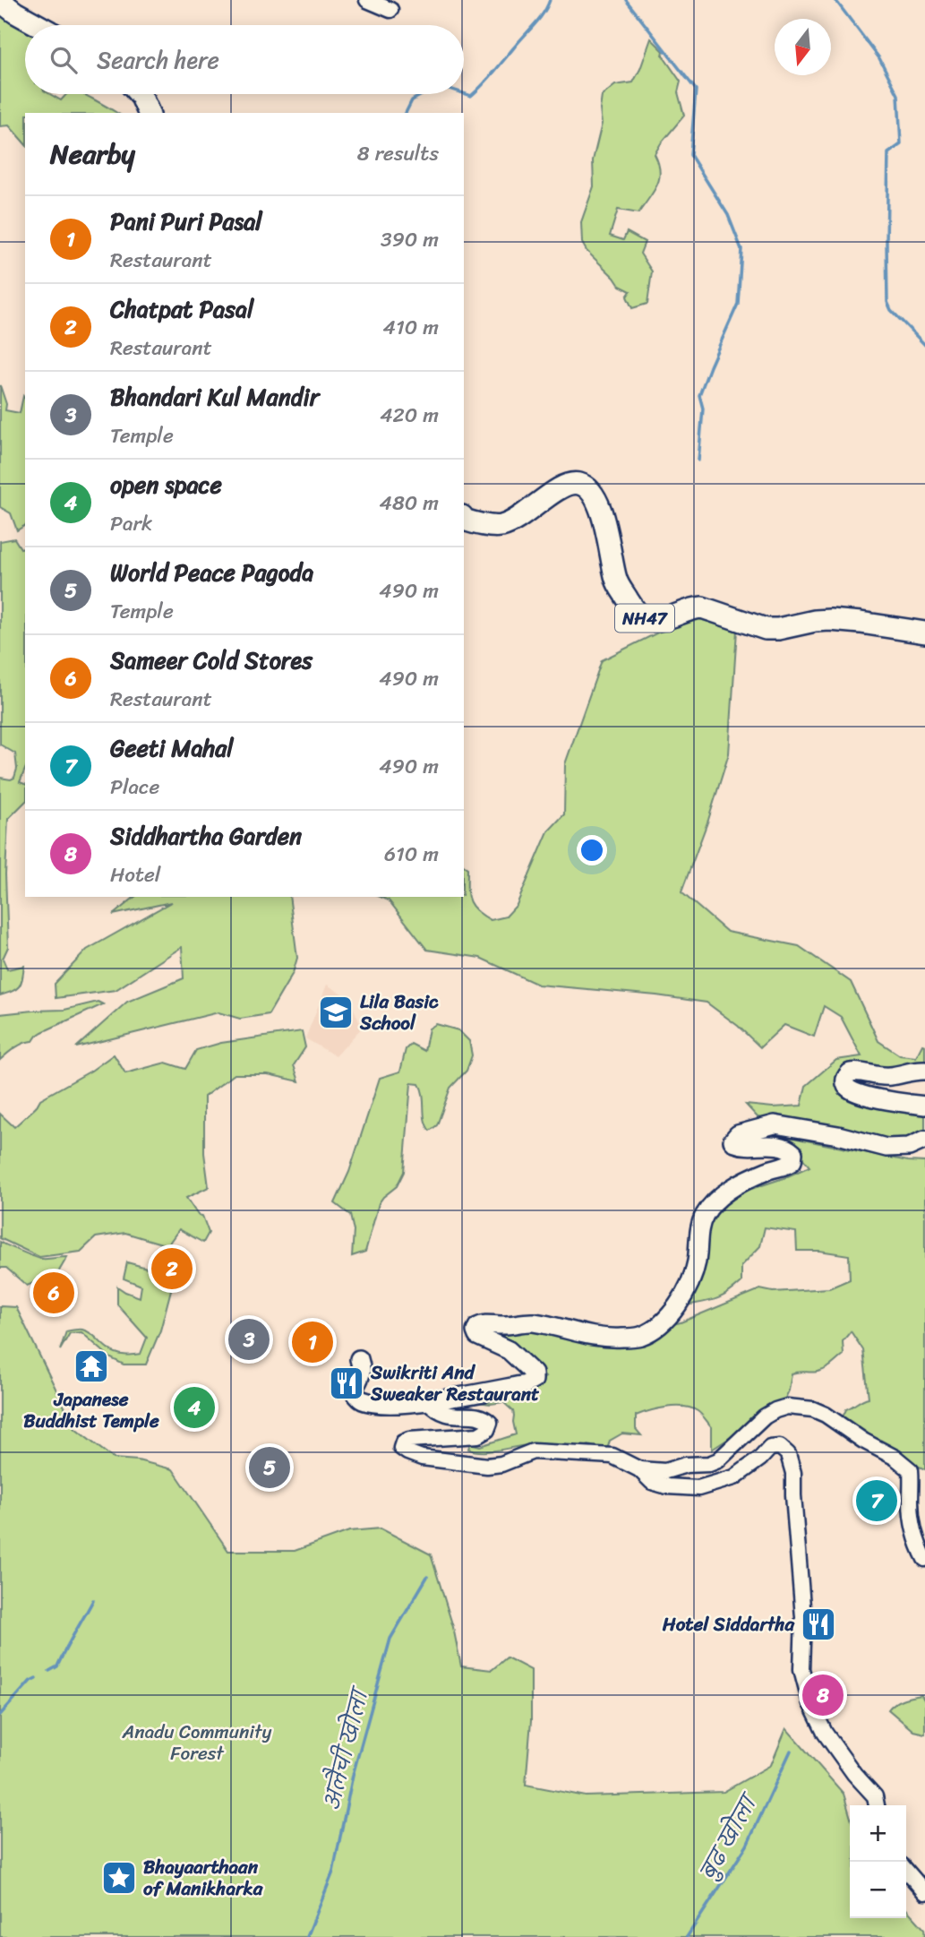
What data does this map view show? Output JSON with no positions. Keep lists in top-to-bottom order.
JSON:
{
  "streets": {
    "highway": ["NH47"]
  },
  "water": ["अलैची खोला", "बुढ खोला"],
  "parks": ["Anadu Community Forest"],
  "places": {
    "school or university": ["Lila Basic School"],
    "temple": ["Japanese Buddhist Temple"],
    "restaurant": ["Swikriti And Sweaker Restaurant", "Hotel Siddartha"],
    "place": ["Bhayaarthaan of Manikharka"]
  },
  "north": "bottom",
  "page": {
    "search": "Search here",
    "heading": ["Nearby", "8 results"],
    "list": [
      {
        "mark": "1",
        "name": "Pani Puri Pasal",
        "note": "Restaurant",
        "value": "390 m"
      },
      {
        "mark": "2",
        "name": "Chatpat Pasal",
        "note": "Restaurant",
        "value": "410 m"
      },
      {
        "mark": "3",
        "name": "Bhandari Kul Mandir",
        "note": "Temple",
        "value": "420 m"
      },
      {
        "mark": "4",
        "name": "open space",
        "note": "Park",
        "value": "480 m"
      },
      {
        "mark": "5",
        "name": "World Peace Pagoda",
        "note": "Temple",
        "value": "490 m"
      },
      {
        "mark": "6",
        "name": "Sameer Cold Stores",
        "note": "Restaurant",
        "value": "490 m"
      },
      {
        "mark": "7",
        "name": "Geeti Mahal",
        "note": "Place",
        "value": "490 m"
      },
      {
        "mark": "8",
        "name": "Siddhartha Garden",
        "note": "Hotel",
        "value": "610 m"
      }
    ],
    "pins": [
      "2",
      "6",
      "3",
      "1",
      "4",
      "5",
      "7",
      "8"
    ],
    "map_buttons": ["+", "−"]
  }
}
